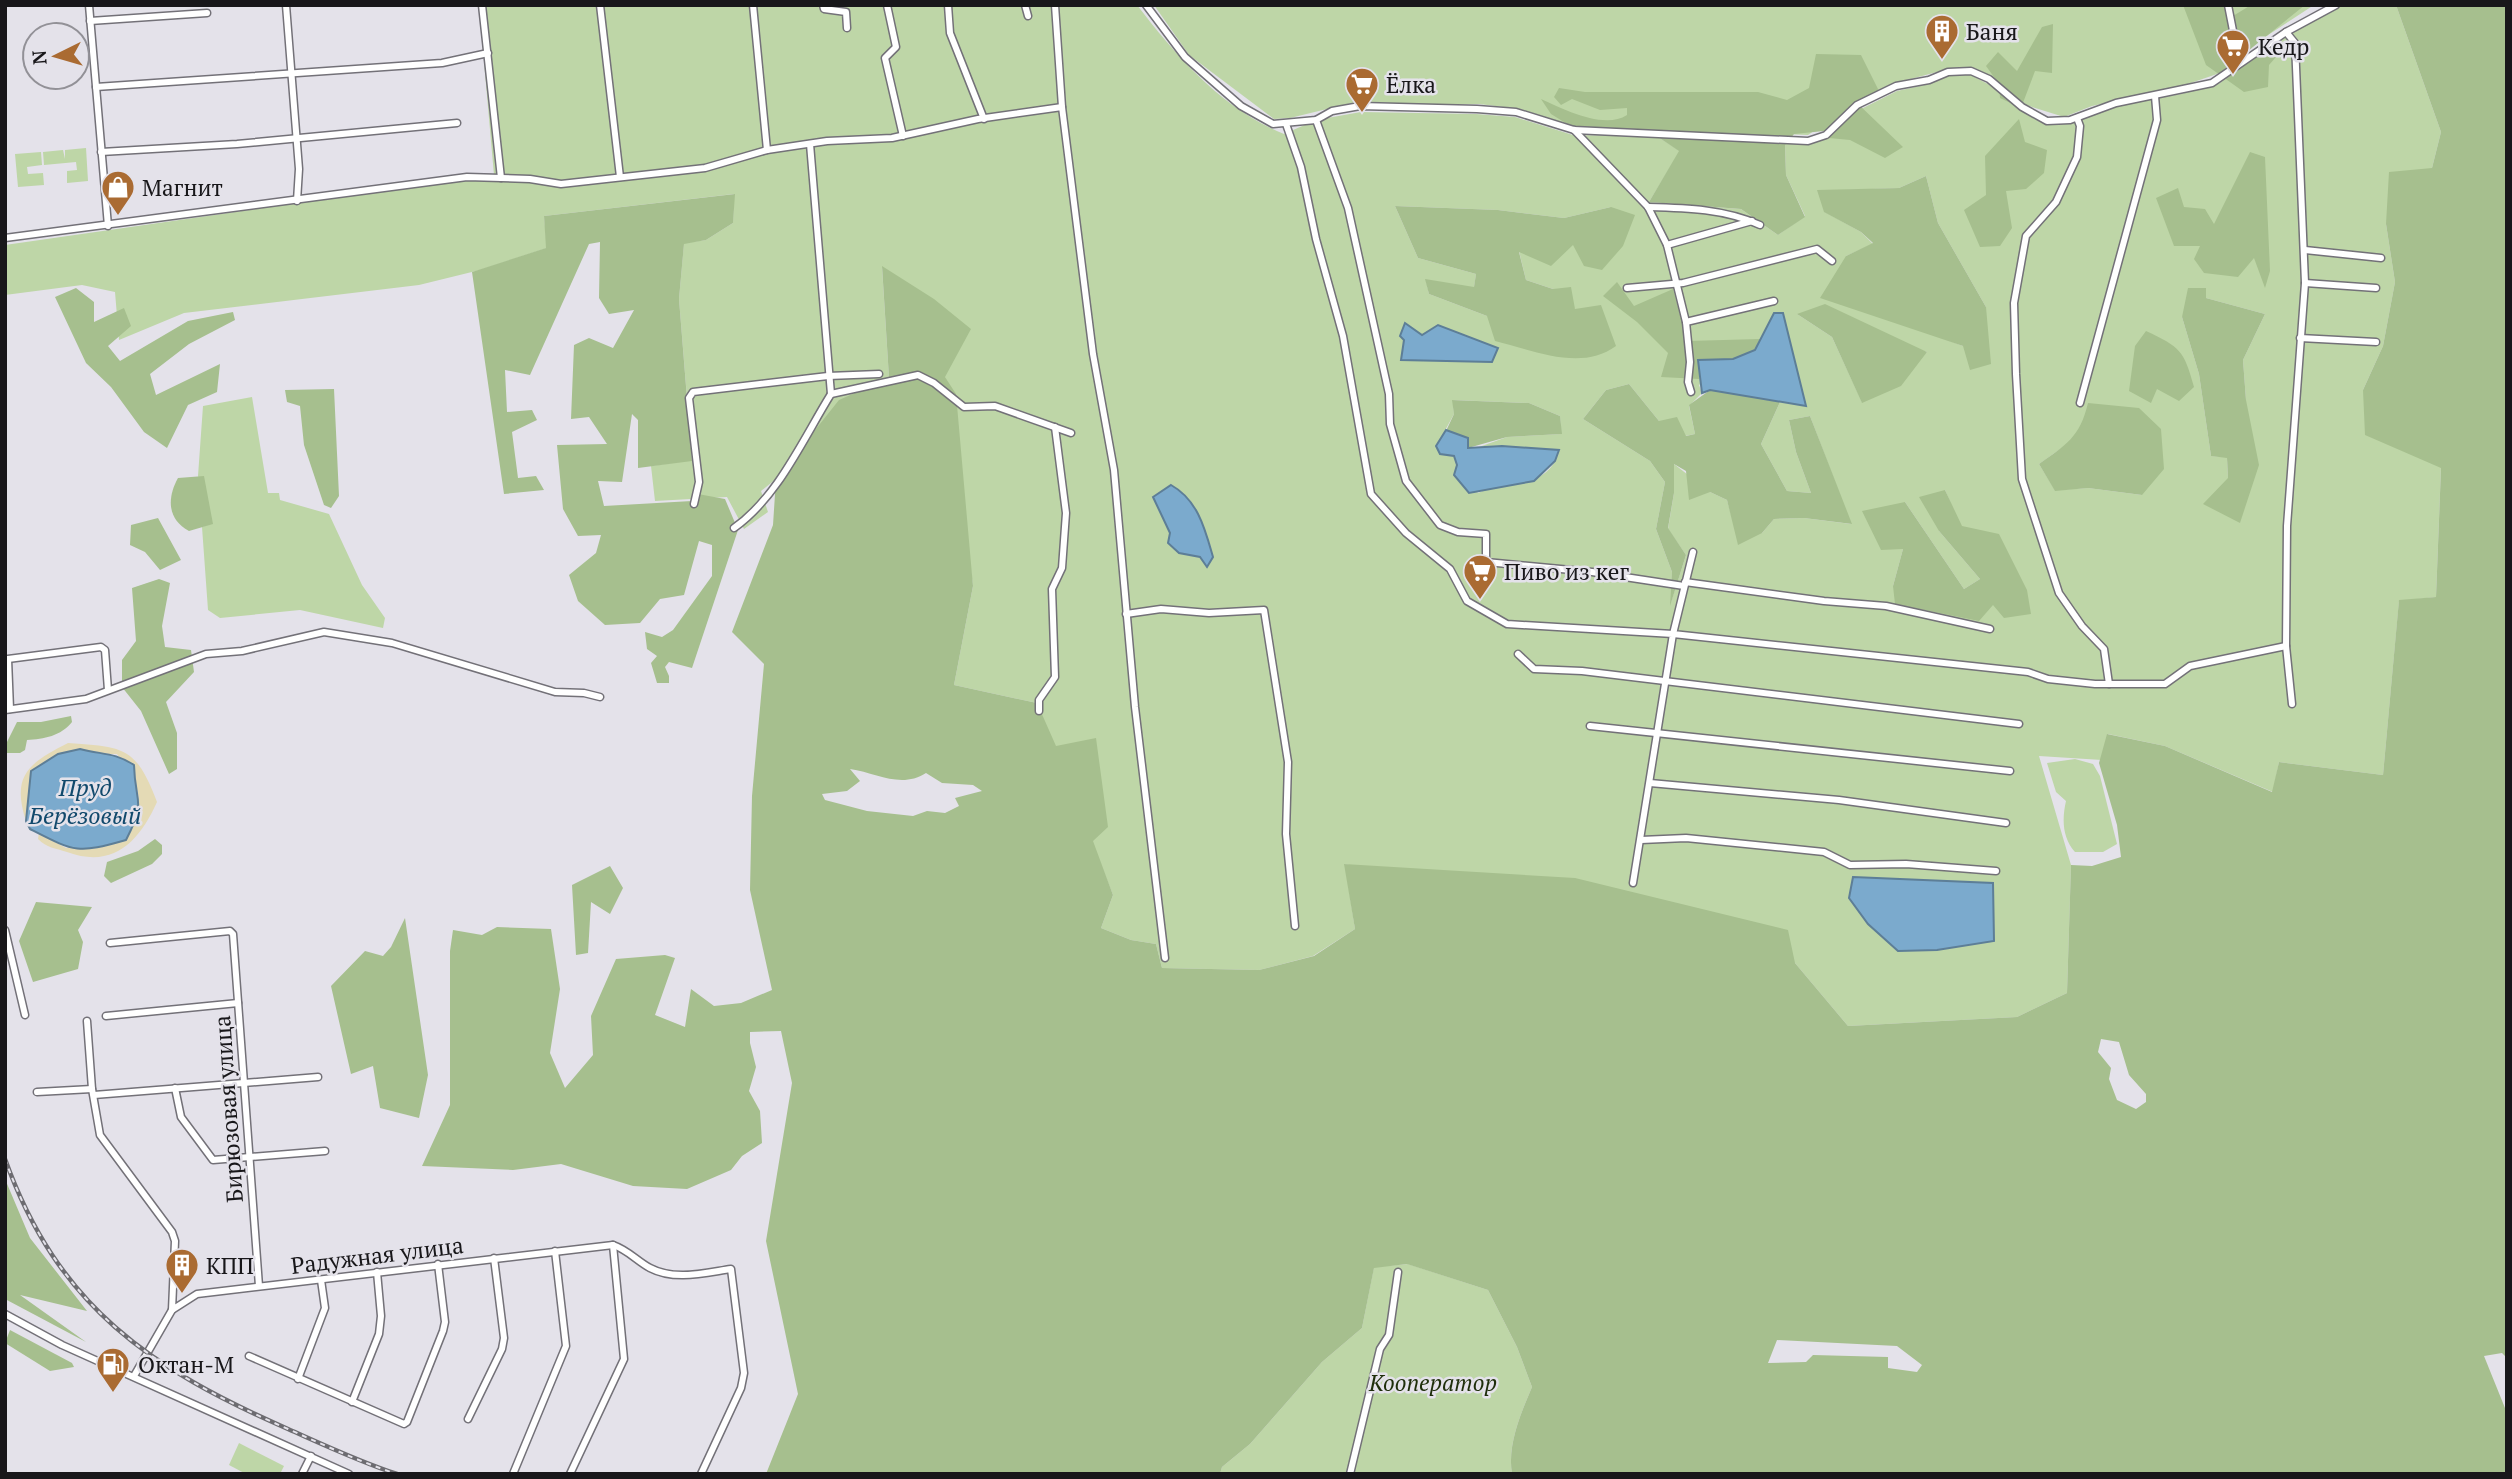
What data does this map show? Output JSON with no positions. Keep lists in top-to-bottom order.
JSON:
{
  "streets": {
    "street": ["Бирюзовая улица", "Радужная улица"]
  },
  "crossings": [
    ["Бирюзовая улица", "Радужная улица"]
  ],
  "water": ["Пруд Берёзовый"],
  "parks": ["Кооператор"],
  "places": {
    "building": ["Баня", "КПП"],
    "supermarket": ["Кедр", "Ёлка", "Пиво из кег"],
    "shop": ["Магнит"],
    "fuel station": ["Октан-М"]
  },
  "north": "left"
}
